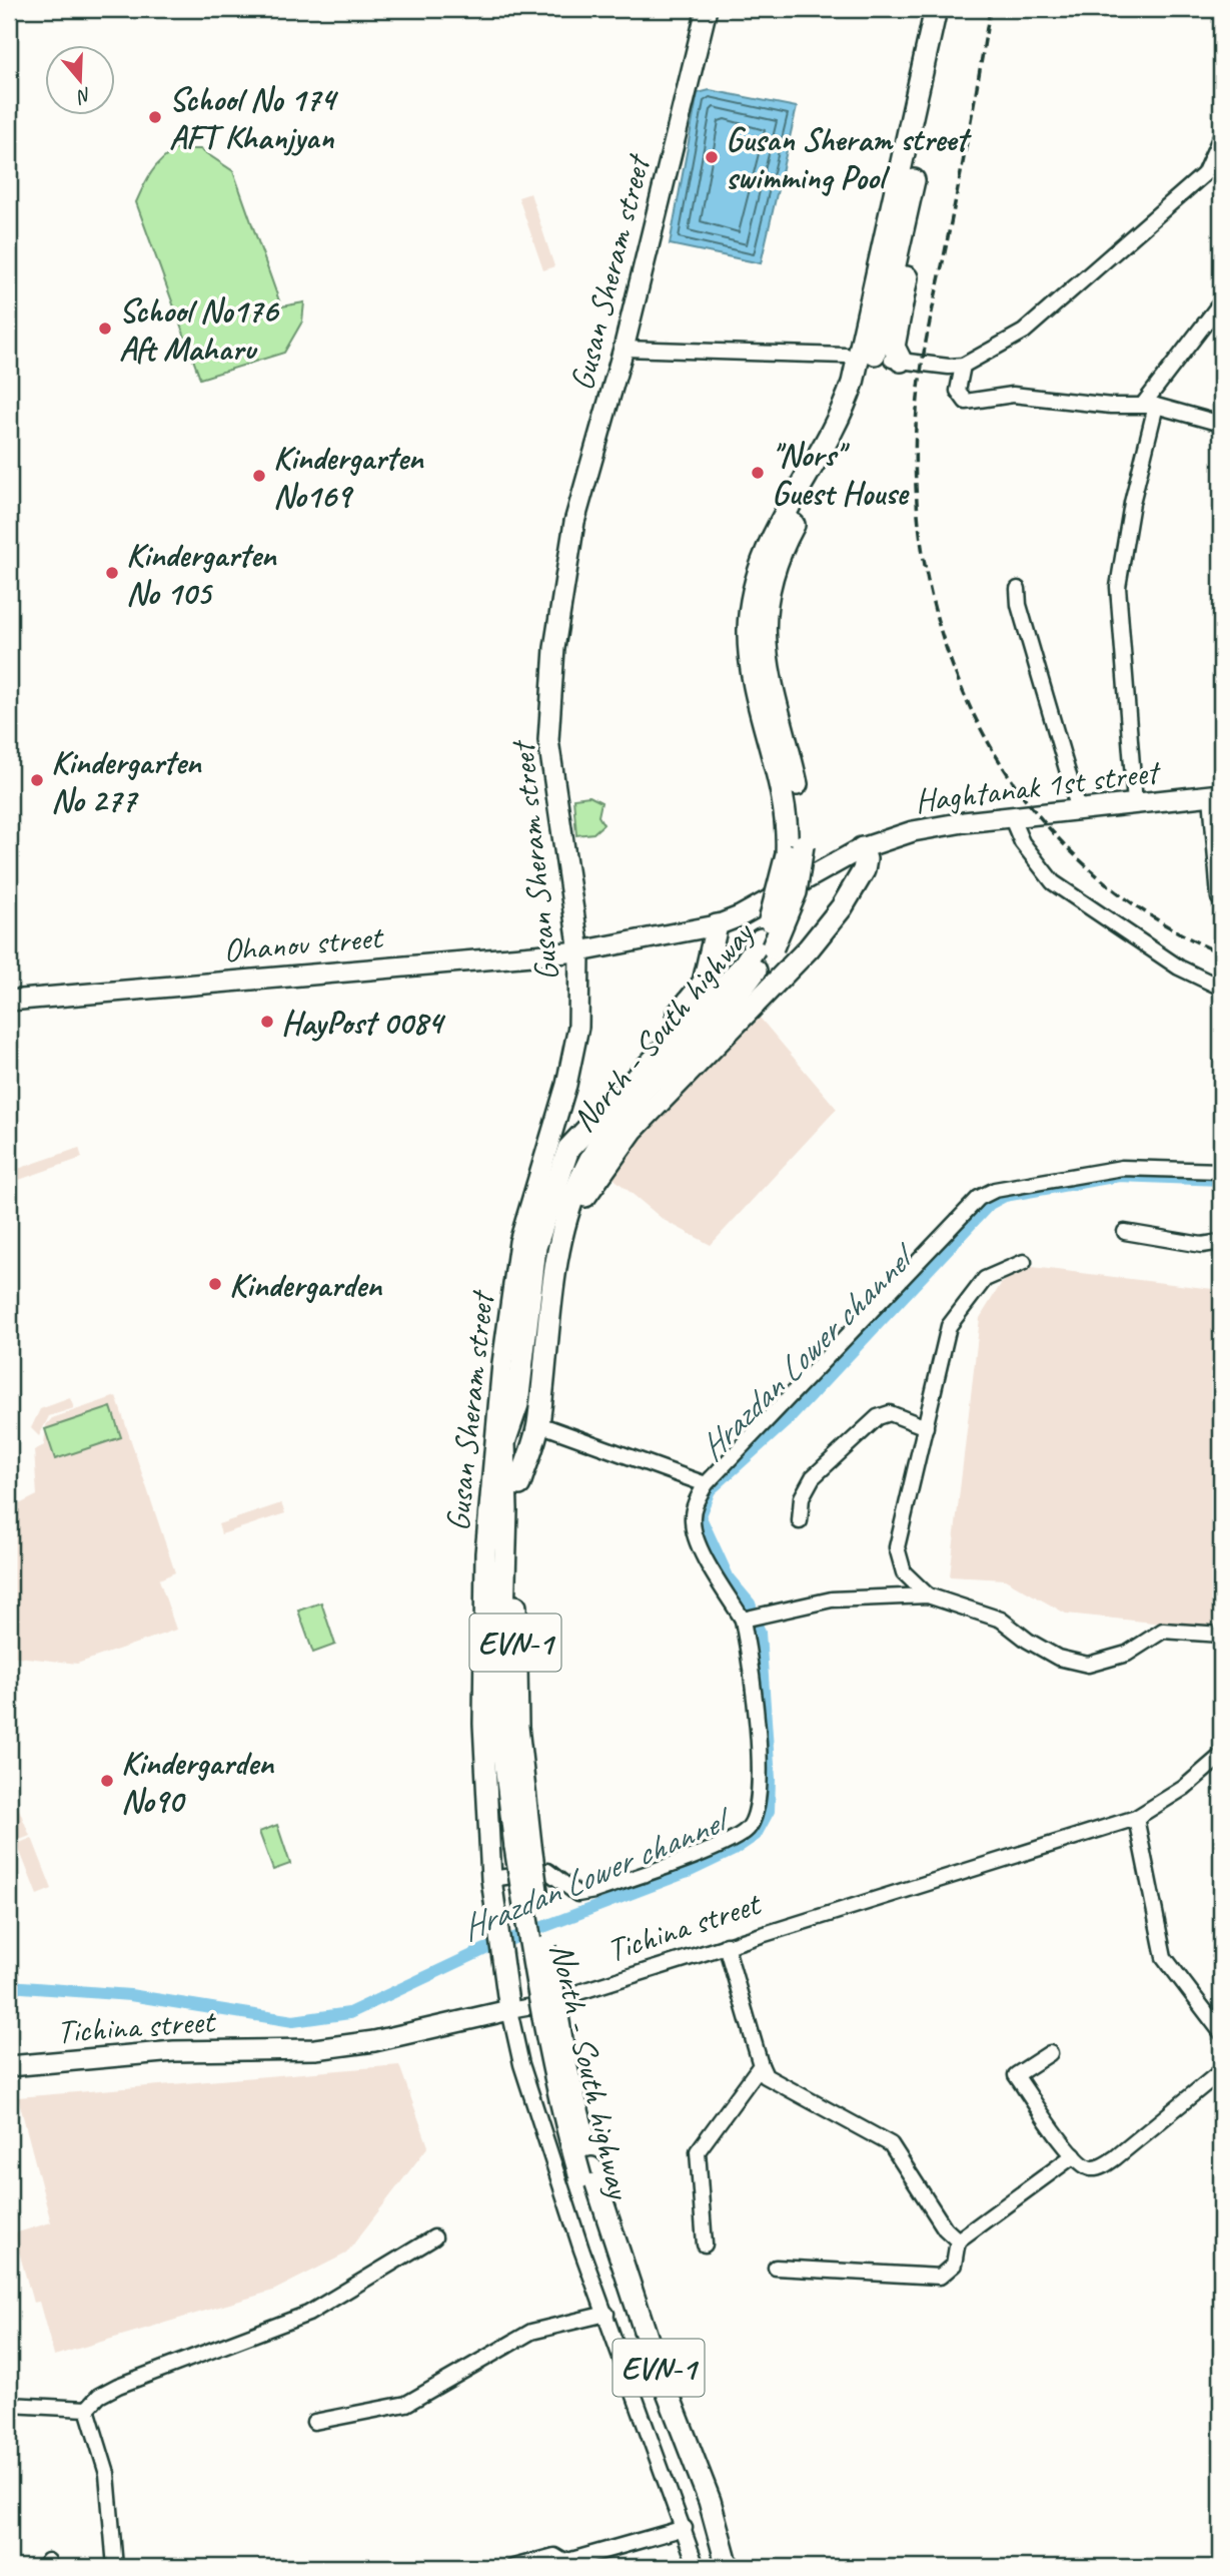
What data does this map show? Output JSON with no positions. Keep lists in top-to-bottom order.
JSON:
{
  "streets": {
    "highway": ["North - South highway", "EVN-1"],
    "main road": [
      "Gusan Sheram street",
      "Haghtanak 1st street",
      "Ohanov street",
      "Tichina street"
    ]
  },
  "crossings": [
    ["Gusan Sheram street", "Ohanov street"],
    ["Gusan Sheram street", "North - South highway"],
    ["Gusan Sheram street", "Tichina street"],
    ["Haghtanak 1st street", "Ohanov street"]
  ],
  "water": ["Hrazdan Lower channel"],
  "places": [
    "School No 174 AFT Khanjyan",
    "Gusan Sheram street swimming Pool",
    "School No176 Aft Maharu",
    "\"Nors\" Guest House",
    "Kindergarten No169",
    "Kindergarten No 105",
    "Kindergarten No 277",
    "HayPost 0084",
    "Kindergarden",
    "Kindergarden No90"
  ],
  "north": "bottom"
}
